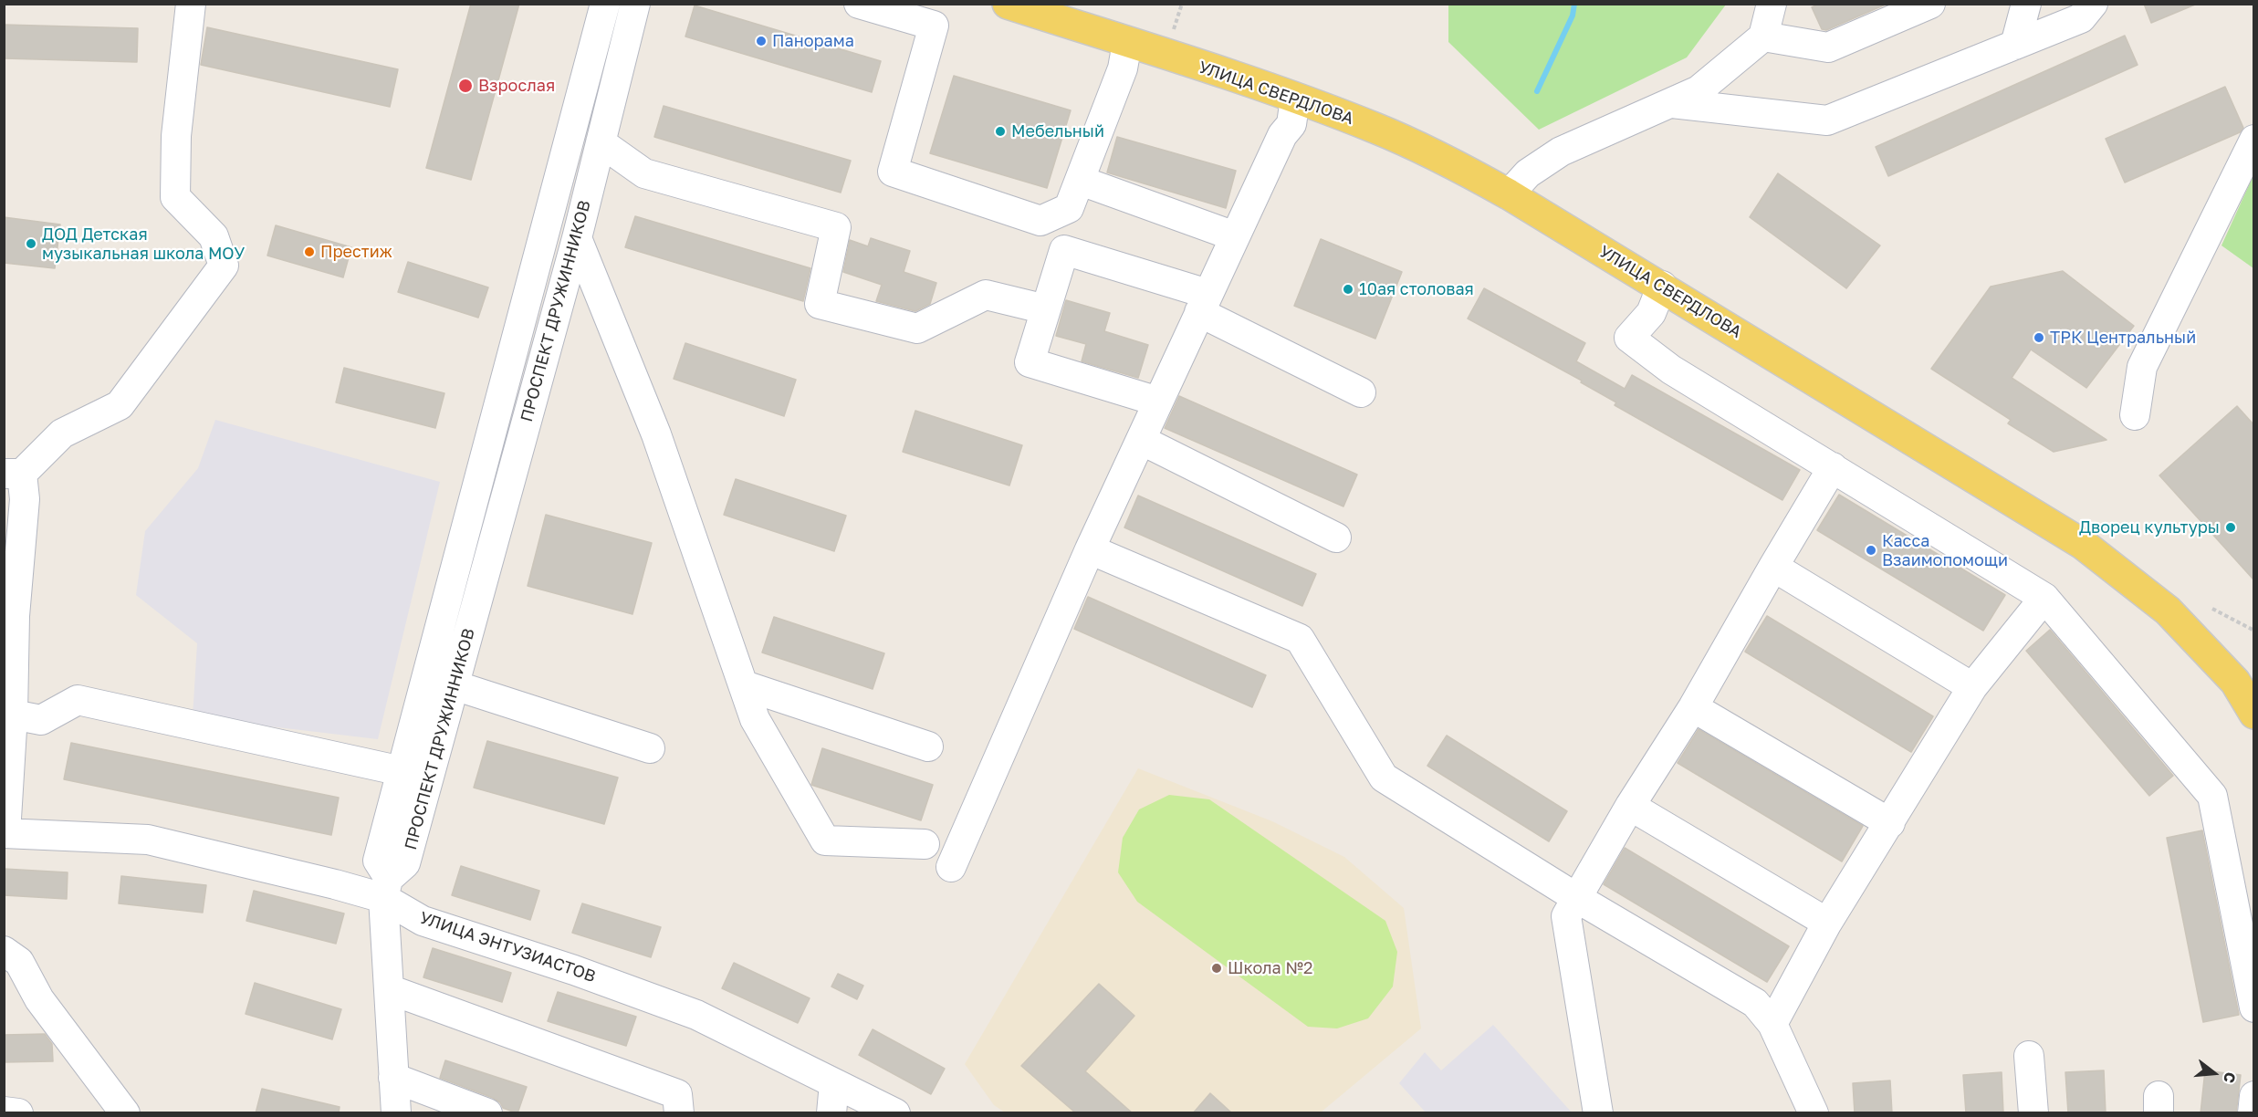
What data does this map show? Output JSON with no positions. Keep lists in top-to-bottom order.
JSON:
{
  "streets": {
    "main road": ["УЛИЦА СВЕРДЛОВА"],
    "street": ["ПРОСПЕКТ ДРУЖИННИКОВ", "УЛИЦА ЭНТУЗИАСТОВ"]
  },
  "crossings": [
    ["ПРОСПЕКТ ДРУЖИННИКОВ", "УЛИЦА ЭНТУЗИАСТОВ"]
  ],
  "places": [
    "Панорама",
    "Взрослая",
    "Мебельный",
    "ДОД Детская музыкальная школа МОУ",
    "Престиж",
    "10ая столовая",
    "ТРК Центральный",
    "Дворец культуры",
    "Касса Взаимопомощи",
    "Школа №2"
  ],
  "north": "right"
}
